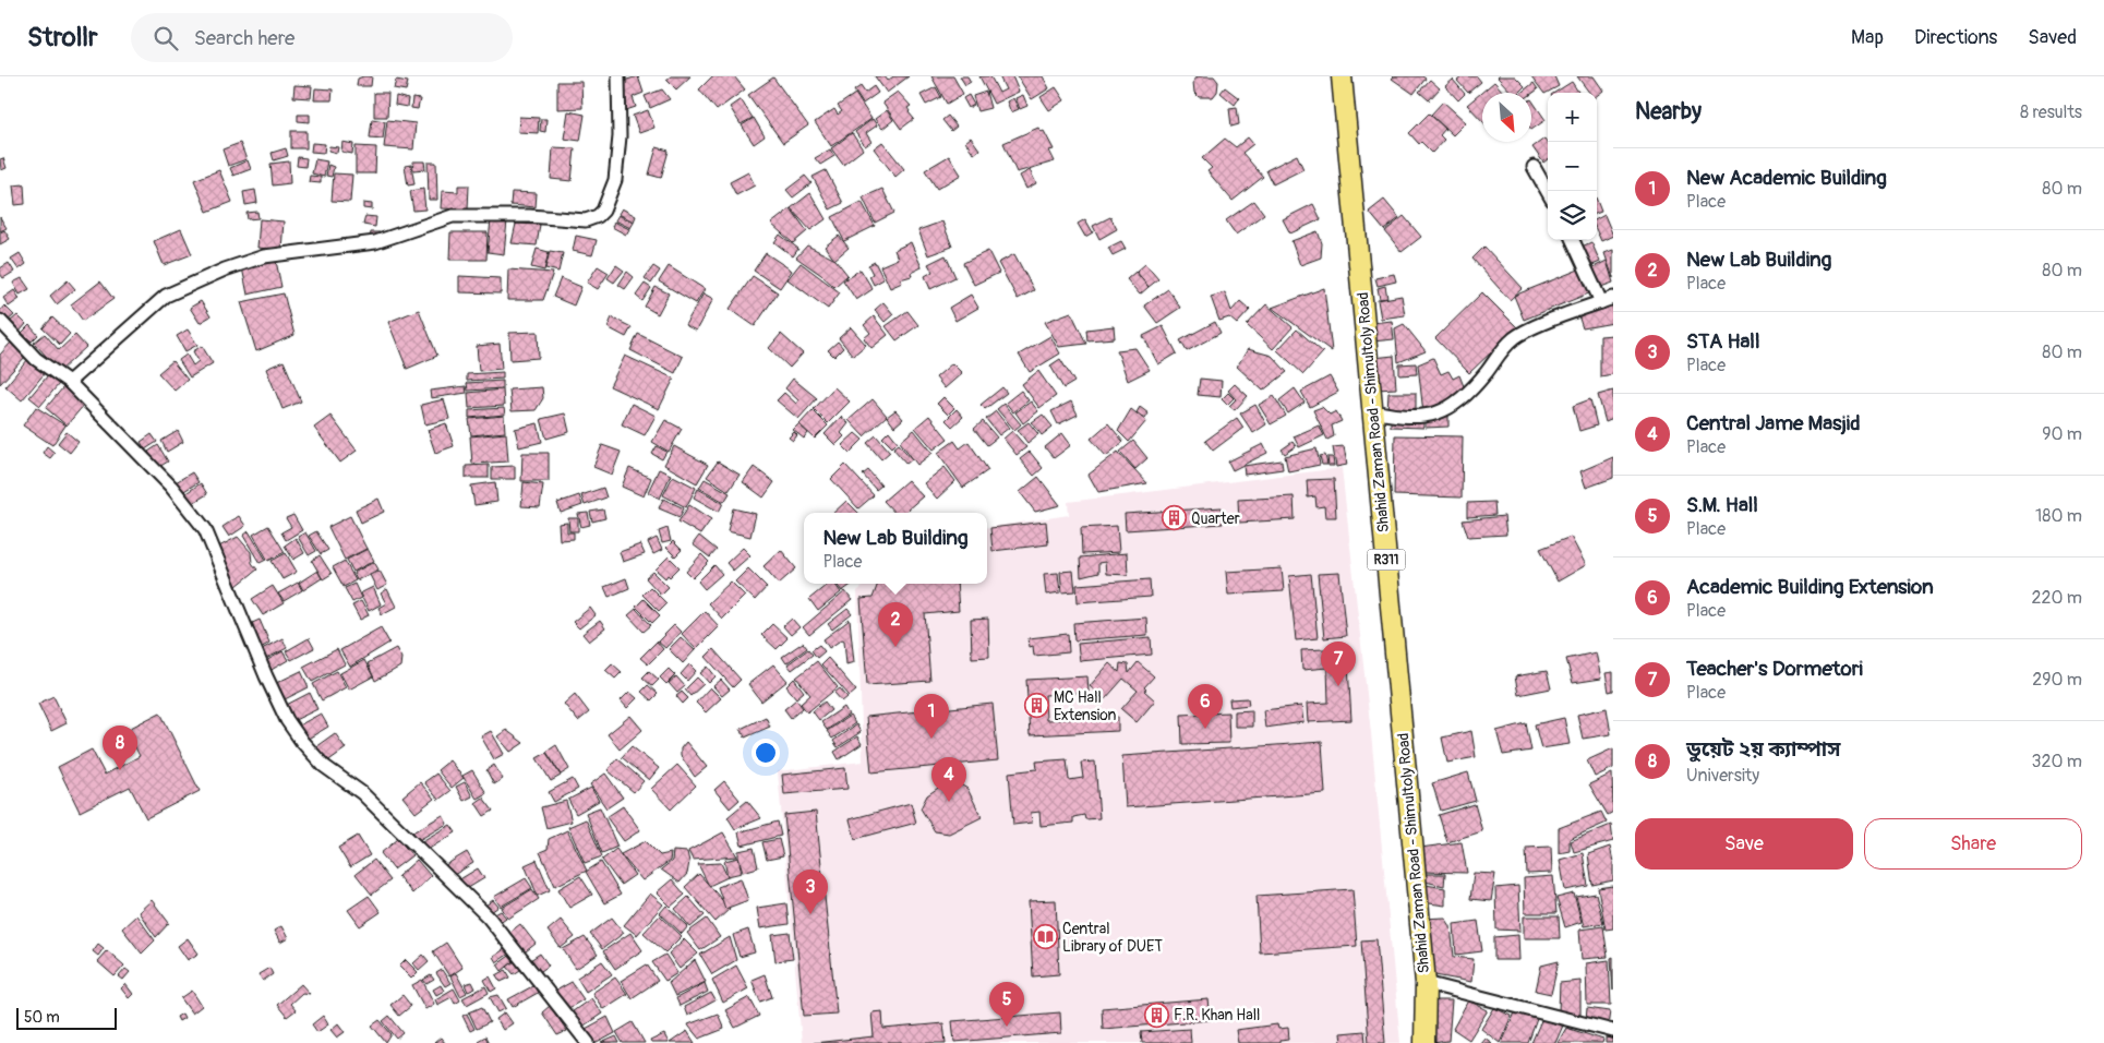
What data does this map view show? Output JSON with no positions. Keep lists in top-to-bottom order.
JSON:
{
  "streets": {
    "main road": ["Shahid Zaman Road - Shimultoly Road", "R311"]
  },
  "places": {
    "building": ["Quarter", "MC Hall Extension", "F.R. Khan Hall"],
    "library": ["Central Library of DUET"]
  },
  "scale_bar": "50 m",
  "north": "bottom right",
  "page": {
    "header": "Strollr",
    "search": "Search here",
    "nav": ["Map", "Directions", "Saved"],
    "heading": ["Nearby", "8 results"],
    "map_buttons": ["+", "−"],
    "list": [
      {
        "mark": "1",
        "name": "New Academic Building",
        "note": "Place",
        "value": "80 m"
      },
      {
        "mark": "2",
        "name": "New Lab Building",
        "note": "Place",
        "value": "80 m"
      },
      {
        "mark": "3",
        "name": "STA Hall",
        "note": "Place",
        "value": "80 m"
      },
      {
        "mark": "4",
        "name": "Central Jame Masjid",
        "note": "Place",
        "value": "90 m"
      },
      {
        "mark": "5",
        "name": "S.M. Hall",
        "note": "Place",
        "value": "180 m"
      },
      {
        "mark": "6",
        "name": "Academic Building Extension",
        "note": "Place",
        "value": "220 m"
      },
      {
        "mark": "7",
        "name": "Teacher's Dormetori",
        "note": "Place",
        "value": "290 m"
      },
      {
        "mark": "8",
        "name": "ডুয়েট ২য় ক্যাম্পাস",
        "note": "University",
        "value": "320 m"
      }
    ],
    "popup": ["New Lab Building", "Place"],
    "pins": [
      "2",
      "7",
      "6",
      "1",
      "8",
      "4",
      "3",
      "5"
    ],
    "buttons": ["Save", "Share"],
    "scale": "50 m"
  }
}
